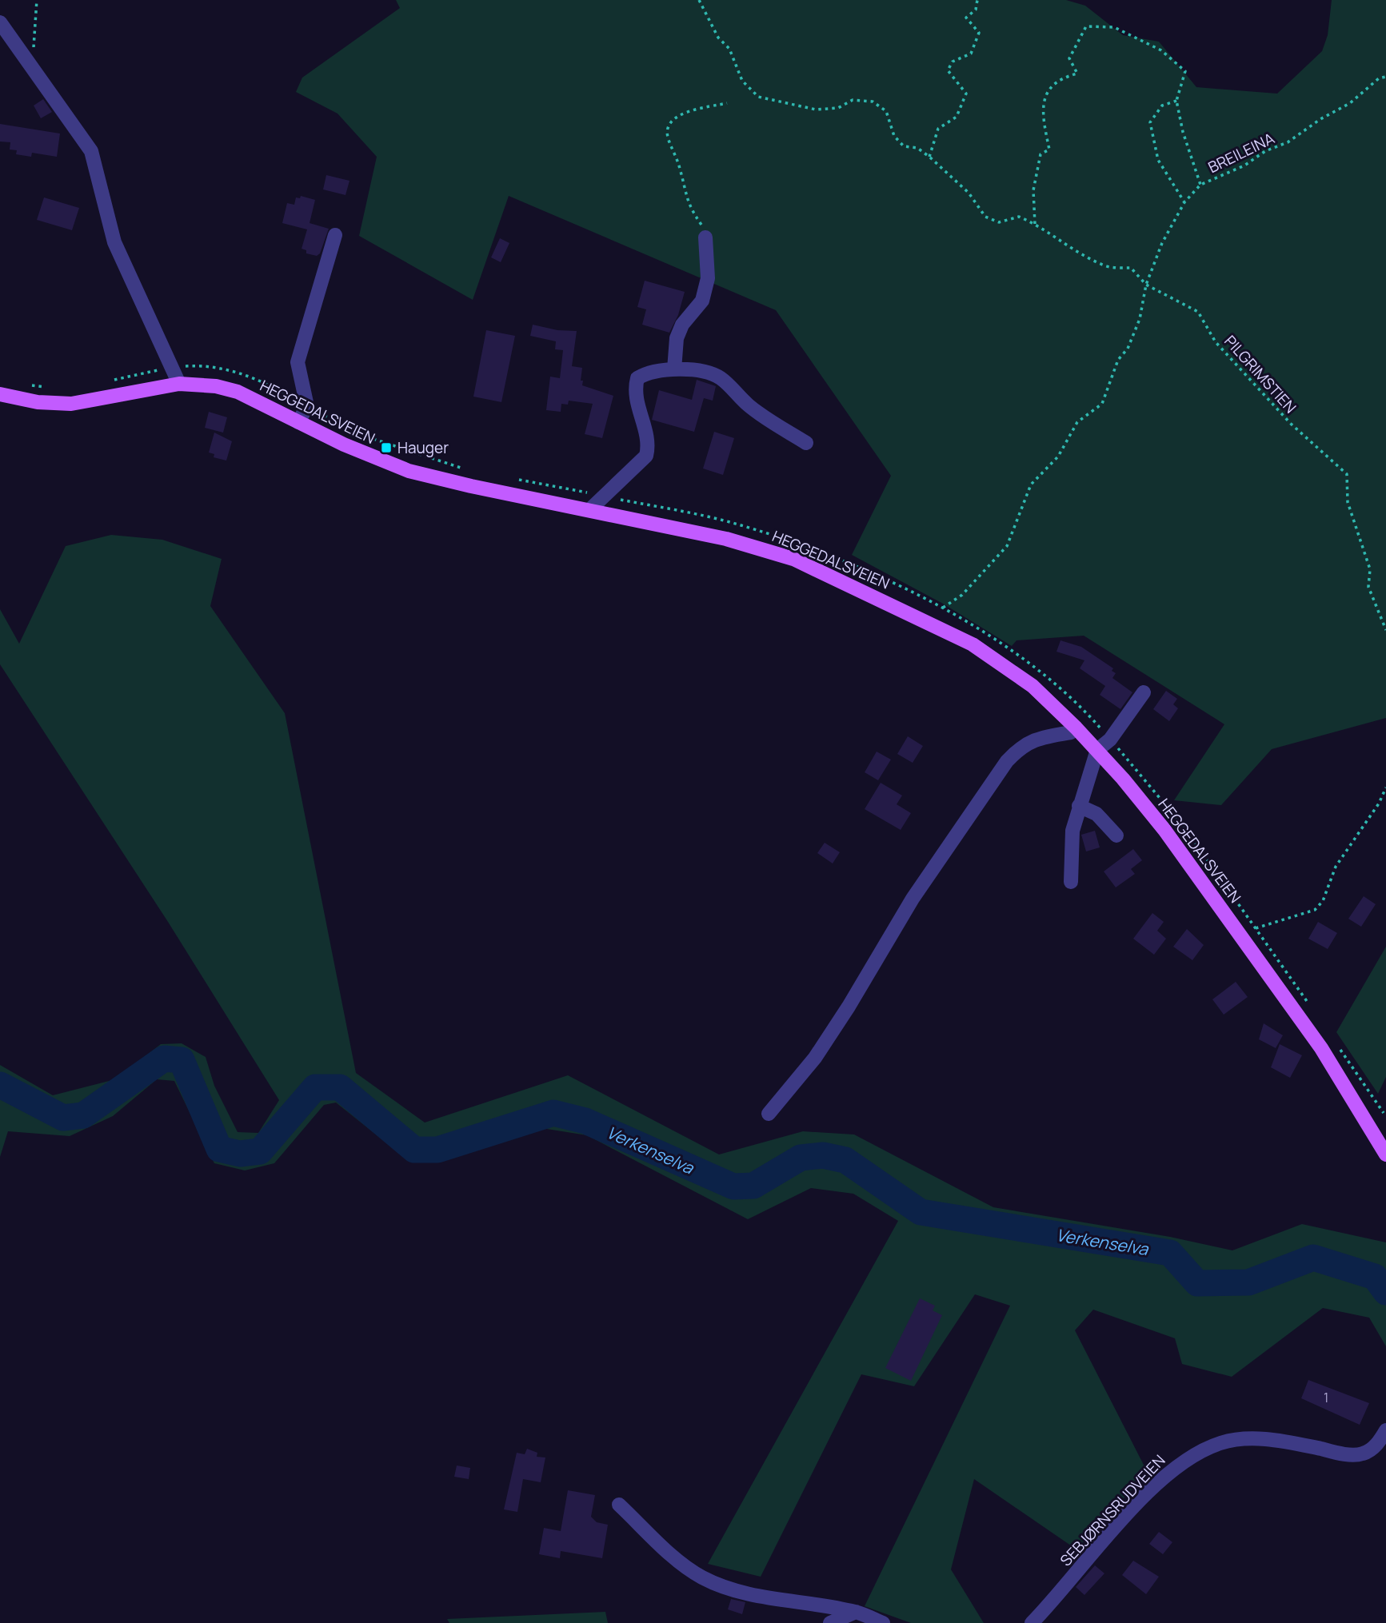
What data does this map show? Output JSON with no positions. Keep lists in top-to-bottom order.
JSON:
{
  "streets": {
    "main road": ["HEGGEDALSVEIEN"],
    "street": ["SEBJØRNSRUDVEIEN"],
    "path": ["BREILEINA", "PILGRIMSTIEN"]
  },
  "crossings": [
    ["BREILEINA", "PILGRIMSTIEN"]
  ],
  "water": ["Verkenselva"],
  "places": {
    "transit": ["Hauger"]
  },
  "house_numbers": ["1"]
}
